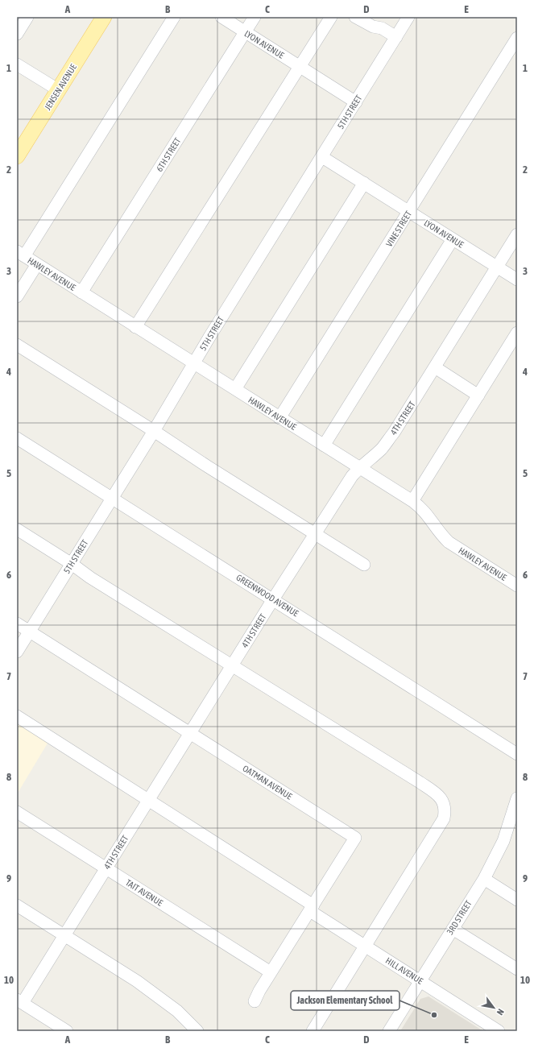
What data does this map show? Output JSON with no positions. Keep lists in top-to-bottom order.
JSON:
{
  "streets": {
    "main road": ["JENSEN AVENUE"],
    "street": [
      "LYON AVENUE",
      "5TH STREET",
      "6TH STREET",
      "VINE STREET",
      "HAWLEY AVENUE",
      "4TH STREET",
      "GREENWOOD AVENUE",
      "OATMAN AVENUE",
      "TAIT AVENUE",
      "3RD STREET",
      "HILL AVENUE"
    ]
  },
  "crossings": [
    ["LYON AVENUE", "5TH STREET"],
    ["LYON AVENUE", "6TH STREET"],
    ["LYON AVENUE", "VINE STREET"],
    ["LYON AVENUE", "4TH STREET"],
    ["5TH STREET", "HAWLEY AVENUE"],
    ["5TH STREET", "GREENWOOD AVENUE"],
    ["5TH STREET", "OATMAN AVENUE"],
    ["6TH STREET", "HAWLEY AVENUE"],
    ["VINE STREET", "HAWLEY AVENUE"],
    ["HAWLEY AVENUE", "4TH STREET"],
    ["4TH STREET", "GREENWOOD AVENUE"],
    ["4TH STREET", "OATMAN AVENUE"],
    ["4TH STREET", "TAIT AVENUE"],
    ["4TH STREET", "HILL AVENUE"],
    ["OATMAN AVENUE", "TAIT AVENUE"],
    ["OATMAN AVENUE", "HILL AVENUE"],
    ["3RD STREET", "HILL AVENUE"]
  ],
  "places": ["Jackson Elementary School"],
  "north": "bottom right",
  "grid": {
    "columns": [
      "A",
      "B",
      "C",
      "D",
      "E"
    ],
    "rows": [
      "1",
      "2",
      "3",
      "4",
      "5",
      "6",
      "7",
      "8",
      "9",
      "10"
    ]
  }
}
